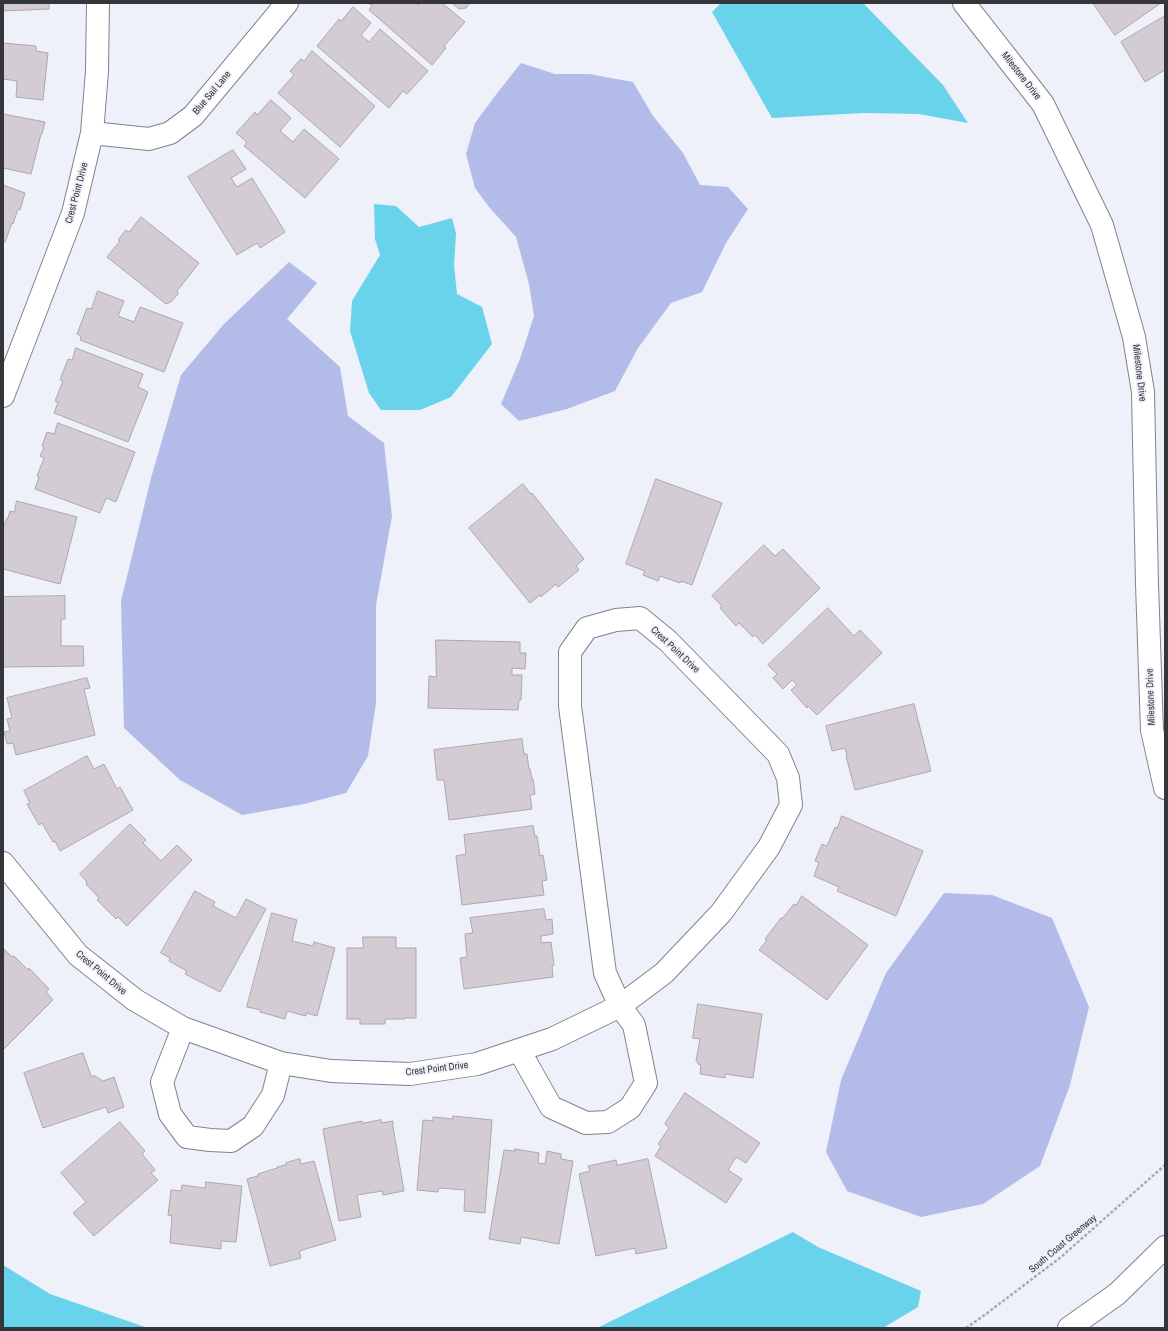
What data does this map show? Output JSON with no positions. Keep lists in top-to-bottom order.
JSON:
{
  "streets": {
    "street": ["Milestone Drive", "Blue Sail Lane", "Crest Point Drive"],
    "path": ["South Coast Greenway"]
  },
  "crossings": [
    ["Blue Sail Lane", "Crest Point Drive"]
  ]
}
